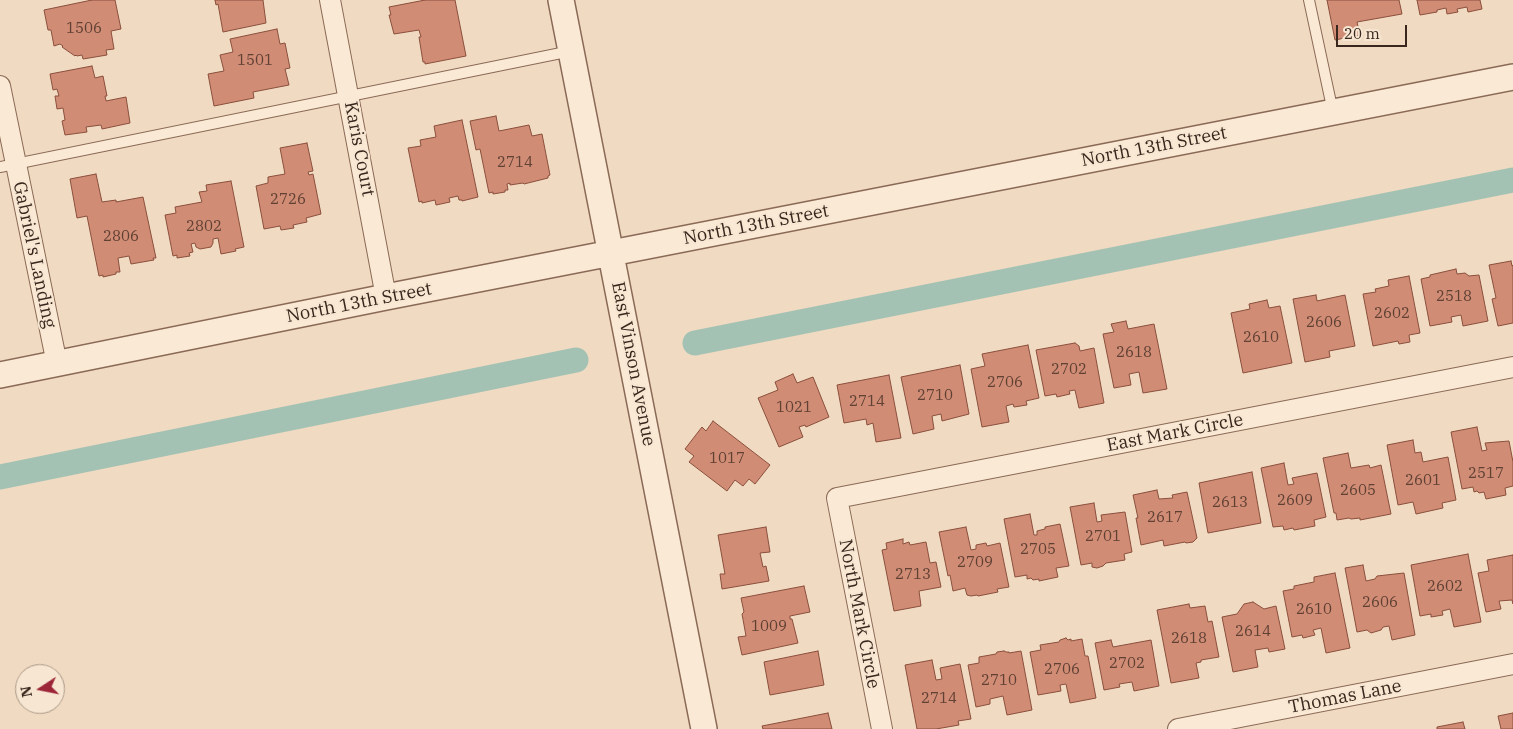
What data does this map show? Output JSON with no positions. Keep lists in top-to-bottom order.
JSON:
{
  "streets": {
    "street": [
      "North 13th Street",
      "Karis Court",
      "Gabriel's Landing",
      "East Vinson Avenue",
      "East Mark Circle",
      "North Mark Circle",
      "Thomas Lane"
    ]
  },
  "crossings": [
    ["North 13th Street", "Karis Court"],
    ["North 13th Street", "Gabriel's Landing"],
    ["North 13th Street", "East Vinson Avenue"],
    ["East Mark Circle", "North Mark Circle"]
  ],
  "house_numbers": [
    "1506",
    "1501",
    "2714",
    "2726",
    "2802",
    "2806",
    "2518",
    "2602",
    "2606",
    "2610",
    "2618",
    "2702",
    "2706",
    "2710",
    "2714",
    "1021",
    "1017",
    "2517",
    "2601",
    "2605",
    "2609",
    "2613",
    "2617",
    "2701",
    "2705",
    "2709",
    "2713",
    "2602",
    "2606",
    "2610",
    "1009",
    "2614",
    "2618",
    "2702",
    "2706",
    "2710",
    "2714"
  ],
  "scale_bar": "20 m",
  "north": "left"
}
